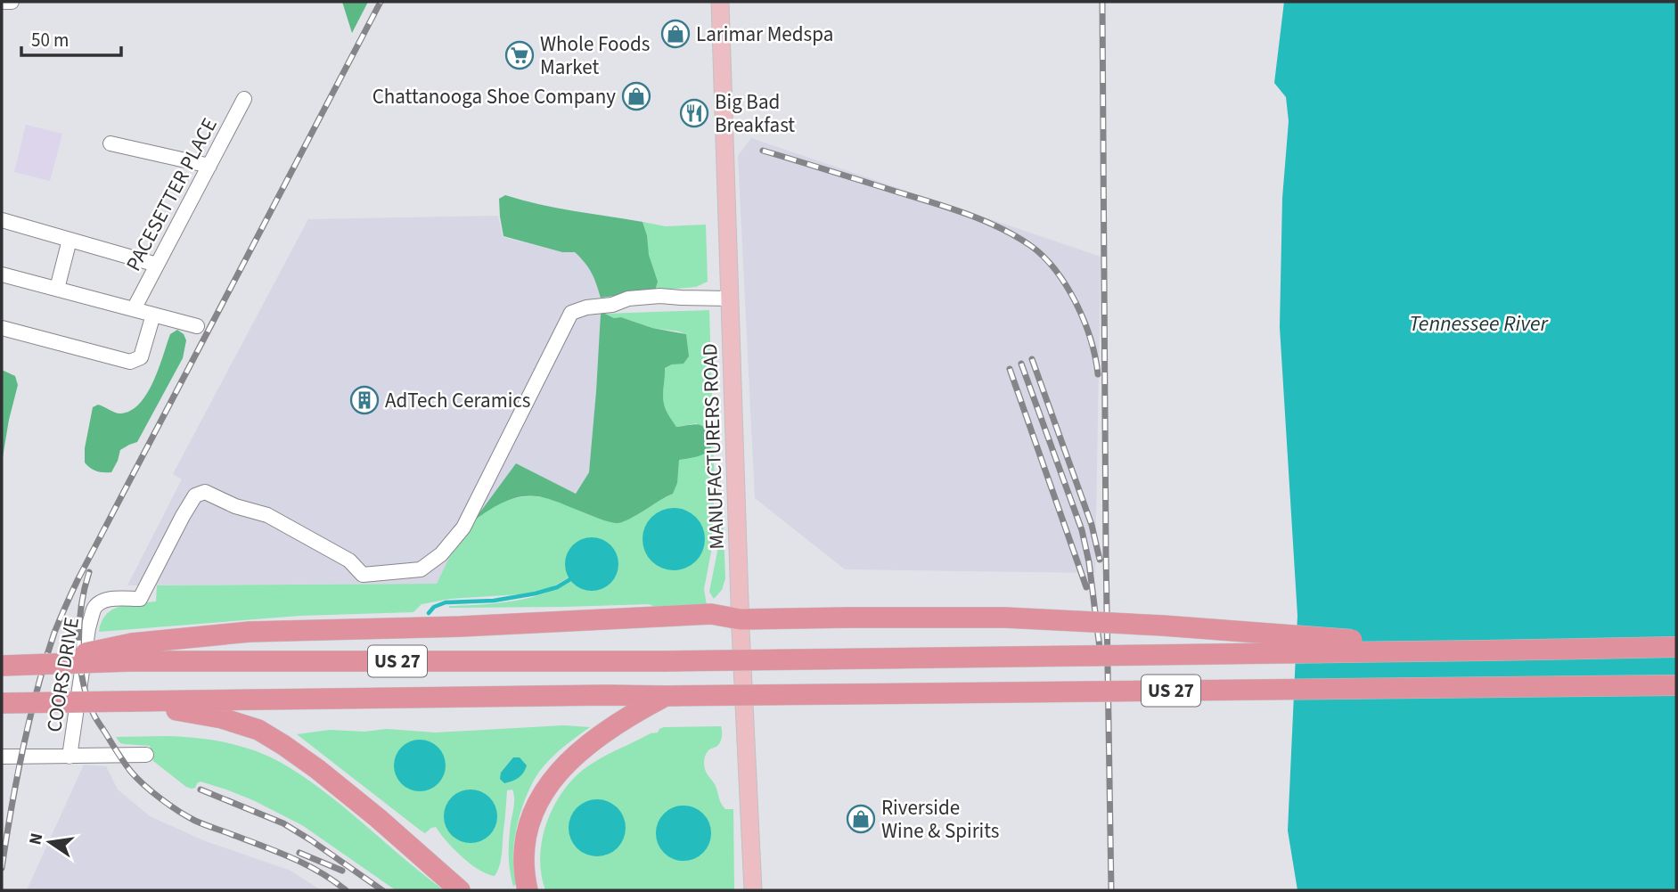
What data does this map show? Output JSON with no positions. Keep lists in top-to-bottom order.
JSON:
{
  "streets": {
    "highway": ["US 27"],
    "main road": ["MANUFACTURERS ROAD"],
    "street": ["PACESETTER PLACE", "COORS DRIVE"]
  },
  "crossings": [
    ["MANUFACTURERS ROAD", "COORS DRIVE"]
  ],
  "water": ["Tennessee River"],
  "places": {
    "shop": ["Larimar Medspa", "Chattanooga Shoe Company", "Riverside Wine & Spirits"],
    "supermarket": ["Whole Foods Market"],
    "restaurant": ["Big Bad Breakfast"],
    "building": ["AdTech Ceramics"]
  },
  "scale_bar": "50 m",
  "north": "left"
}
